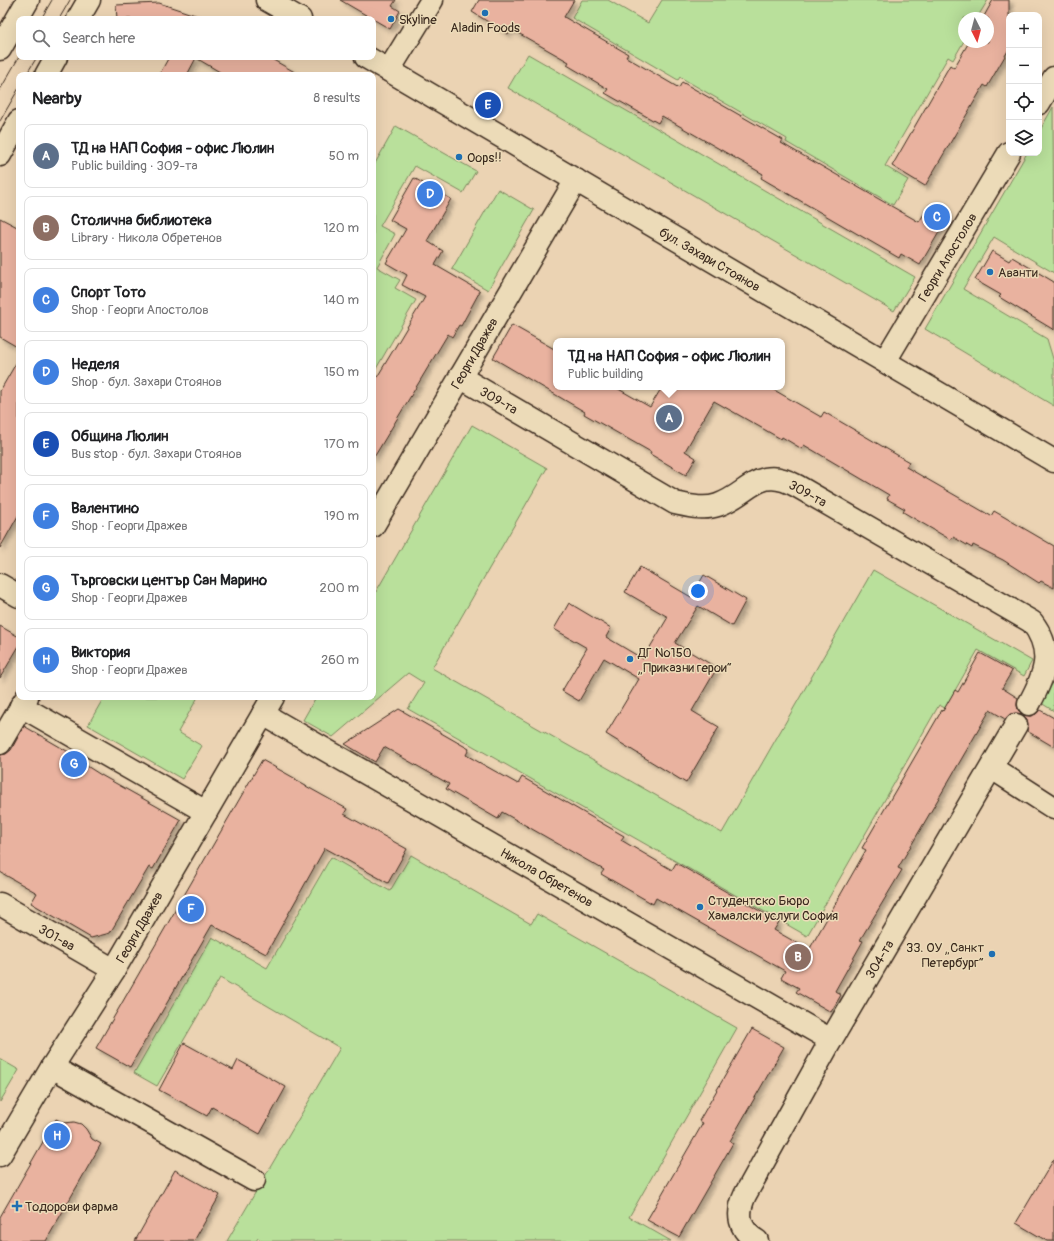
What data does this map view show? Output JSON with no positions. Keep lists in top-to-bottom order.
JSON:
{
  "streets": {
    "street": [
      "Георги Апостолов",
      "бул. Захари Стоянов",
      "Георги Дражев",
      "309-та",
      "Никола Обретенов",
      "301-ва",
      "304-та"
    ]
  },
  "crossings": [
    ["Георги Апостолов", "бул. Захари Стоянов"],
    ["бул. Захари Стоянов", "Георги Дражев"],
    ["Георги Дражев", "309-та"],
    ["Георги Дражев", "Никола Обретенов"],
    ["Георги Дражев", "301-ва"],
    ["Никола Обретенов", "304-та"]
  ],
  "places": {
    "other": [
      "Aladin Foods",
      "Skyline",
      "Oops!!",
      "Аванти",
      "ДГ №150 „Приказни герои“",
      "Студентско Бюро Хамалски услуги София",
      "33. ОУ „Санкт Петербург“"
    ],
    "health": ["Тодорови фарма"]
  },
  "north": "bottom",
  "page": {
    "map_buttons": ["+", "−"],
    "search": "Search here",
    "heading": ["Nearby", "8 results"],
    "pins": [
      "E",
      "D",
      "C",
      "A",
      "G",
      "F",
      "B",
      "H"
    ],
    "list": [
      {
        "mark": "A",
        "name": "ТД на НАП София - офис Люлин",
        "note": "Public building · 309-та",
        "value": "50 m"
      },
      {
        "mark": "B",
        "name": "Столична библиотека",
        "note": "Library · Никола Обретенов",
        "value": "120 m"
      },
      {
        "mark": "C",
        "name": "Спорт Тото",
        "note": "Shop · Георги Апостолов",
        "value": "140 m"
      },
      {
        "mark": "D",
        "name": "Неделя",
        "note": "Shop · бул. Захари Стоянов",
        "value": "150 m"
      },
      {
        "mark": "E",
        "name": "Община Люлин",
        "note": "Bus stop · бул. Захари Стоянов",
        "value": "170 m"
      },
      {
        "mark": "F",
        "name": "Валентино",
        "note": "Shop · Георги Дражев",
        "value": "190 m"
      },
      {
        "mark": "G",
        "name": "Търговски център Сан Марино",
        "note": "Shop · Георги Дражев",
        "value": "200 m"
      },
      {
        "mark": "H",
        "name": "Виктория",
        "note": "Shop · Георги Дражев",
        "value": "260 m"
      }
    ],
    "popup": ["ТД на НАП София - офис Люлин", "Public building"]
  }
}
